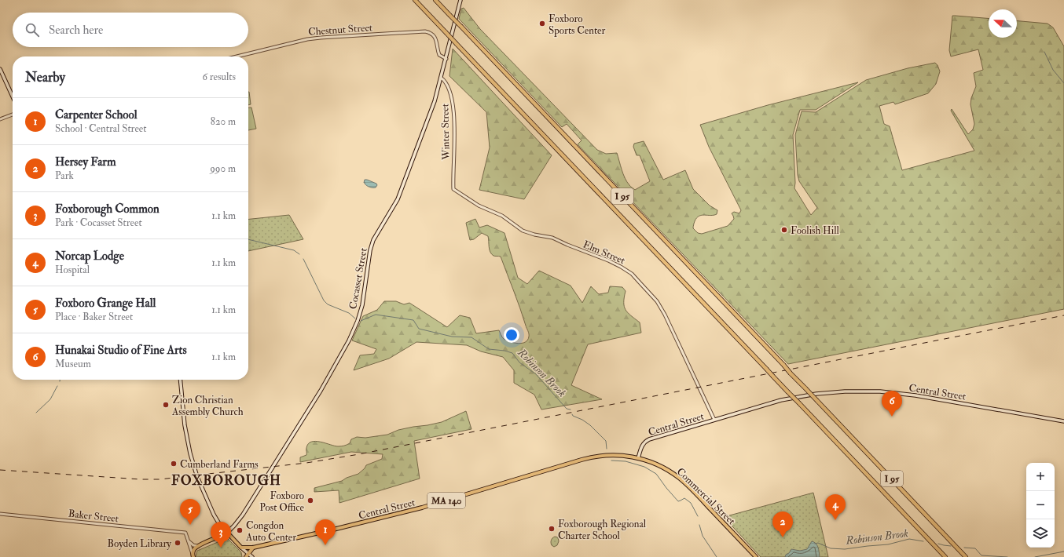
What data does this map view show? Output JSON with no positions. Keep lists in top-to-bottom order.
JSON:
{
  "streets": {
    "highway": ["I 95"],
    "main road": [
      "Cocasset Street",
      "Central Street",
      "Commercial Street",
      "MA 140"
    ],
    "street": [
      "Chestnut Street",
      "Winter Street",
      "Elm Street",
      "Baker Street"
    ]
  },
  "crossings": [
    ["Chestnut Street", "Cocasset Street"],
    ["Winter Street", "Elm Street"],
    ["Winter Street", "Cocasset Street"],
    ["Elm Street", "Central Street"],
    ["Central Street", "Commercial Street"]
  ],
  "districts": ["FOXBOROUGH"],
  "water": ["Robinson Brook"],
  "places": [
    "Foxboro Sports Center",
    "Foolish Hill",
    "Zion Christian Assembly Church",
    "Cumberland Farms",
    "Foxboro Post Office",
    "Foxborough Regional Charter School",
    "Congdon Auto Center",
    "Boyden Library"
  ],
  "north": "left",
  "page": {
    "search": "Search here",
    "heading": ["Nearby", "6 results"],
    "list": [
      {
        "mark": "1",
        "name": "Carpenter School",
        "note": "School · Central Street",
        "value": "820 m"
      },
      {
        "mark": "2",
        "name": "Hersey Farm",
        "note": "Park",
        "value": "990 m"
      },
      {
        "mark": "3",
        "name": "Foxborough Common",
        "note": "Park · Cocasset Street",
        "value": "1.1 km"
      },
      {
        "mark": "4",
        "name": "Norcap Lodge",
        "note": "Hospital",
        "value": "1.1 km"
      },
      {
        "mark": "5",
        "name": "Foxboro Grange Hall",
        "note": "Place · Baker Street",
        "value": "1.1 km"
      },
      {
        "mark": "6",
        "name": "Hunakai Studio of Fine Arts",
        "note": "Museum",
        "value": "1.1 km"
      }
    ],
    "pins": [
      "6",
      "4",
      "5",
      "2",
      "1",
      "3"
    ],
    "map_buttons": ["+", "−"]
  }
}
